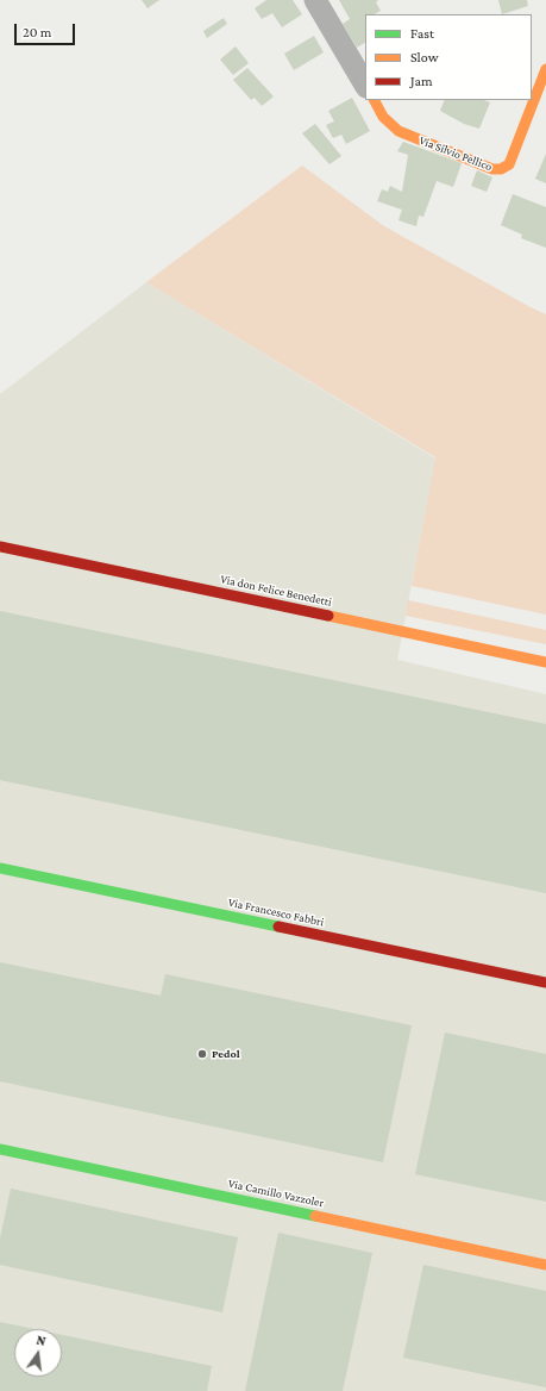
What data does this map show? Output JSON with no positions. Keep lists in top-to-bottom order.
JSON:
{
  "streets": {
    "street": [
      "Via Silvio Pellico",
      "Via don Felice Benedetti",
      "Via Francesco Fabbri",
      "Via Camillo Vazzoler"
    ]
  },
  "places": ["Pedol"],
  "legend": ["Fast", "Slow", "Jam"],
  "scale_bar": "20 m",
  "north": "top"
}
